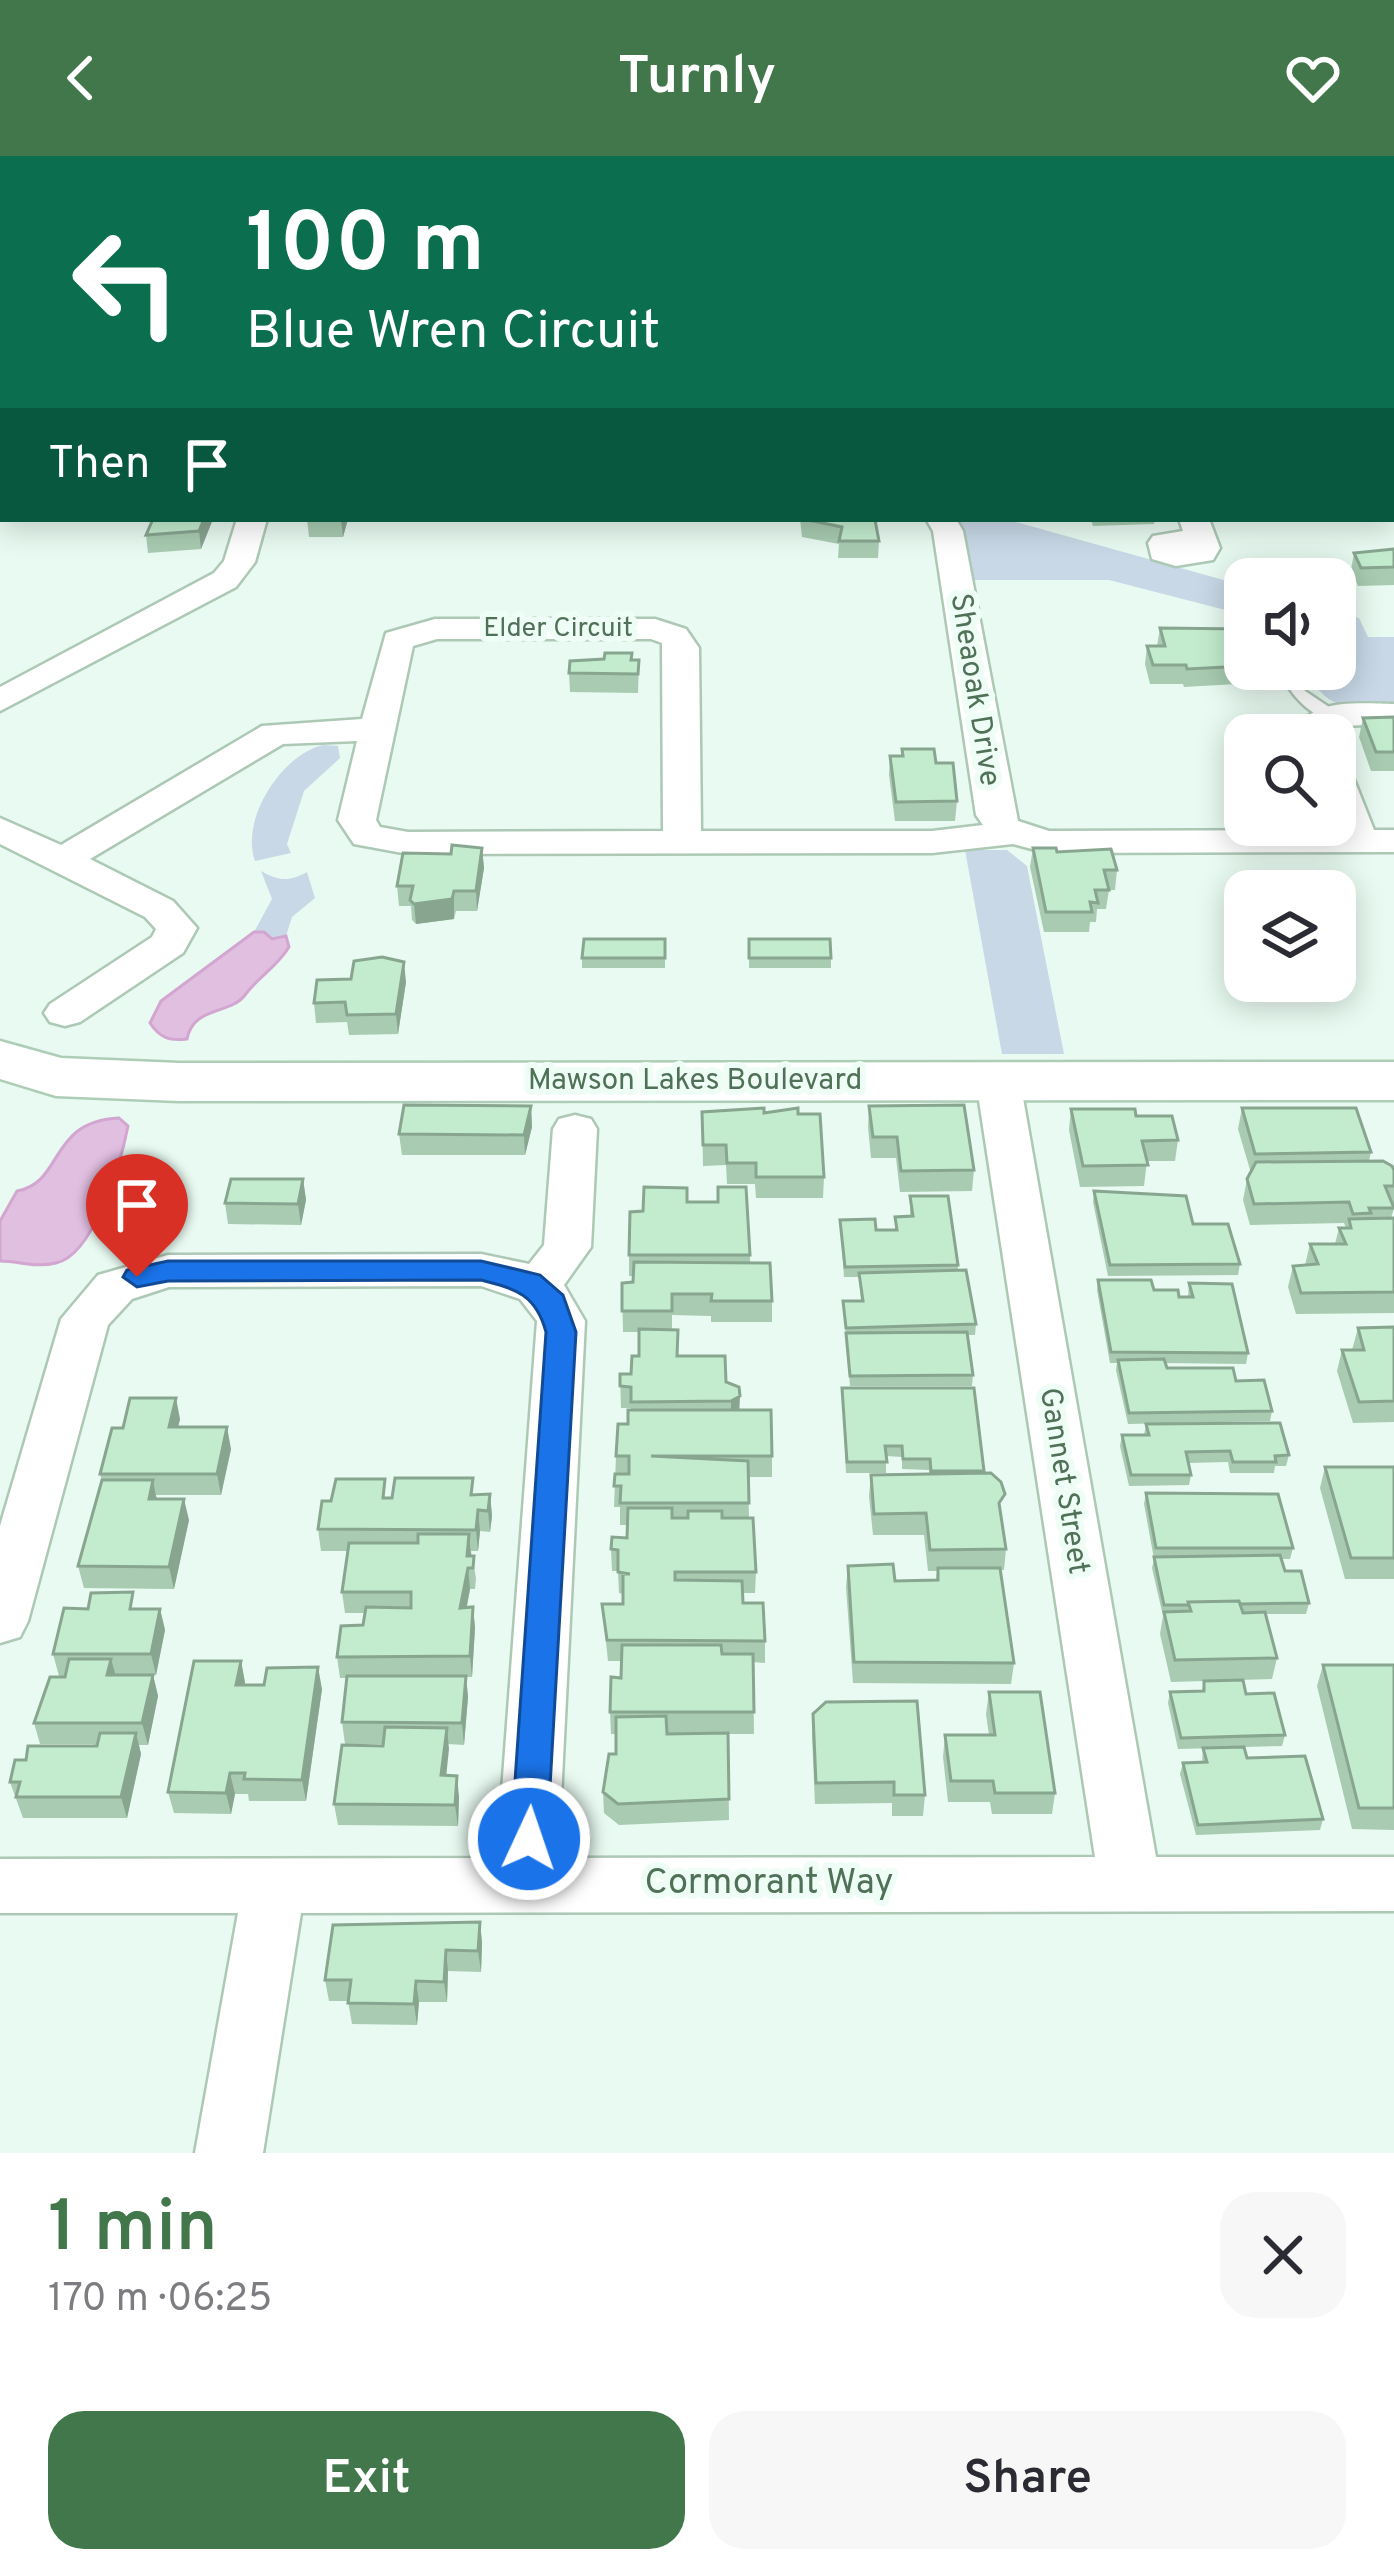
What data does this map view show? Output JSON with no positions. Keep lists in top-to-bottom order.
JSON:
{
  "streets": {
    "street": [
      "Elder Circuit",
      "Sheaoak Drive",
      "Mawson Lakes Boulevard",
      "Gannet Street",
      "Cormorant Way"
    ]
  },
  "crossings": [
    ["Elder Circuit", "Sheaoak Drive"],
    ["Mawson Lakes Boulevard", "Gannet Street"],
    ["Gannet Street", "Cormorant Way"]
  ],
  "page": {
    "header": "Turnly",
    "turn": ["100 m", "Blue Wren Circuit"],
    "then": "Then",
    "heading": ["1 min", "170 m · 06:25"],
    "buttons": ["Exit", "Share"]
  }
}
